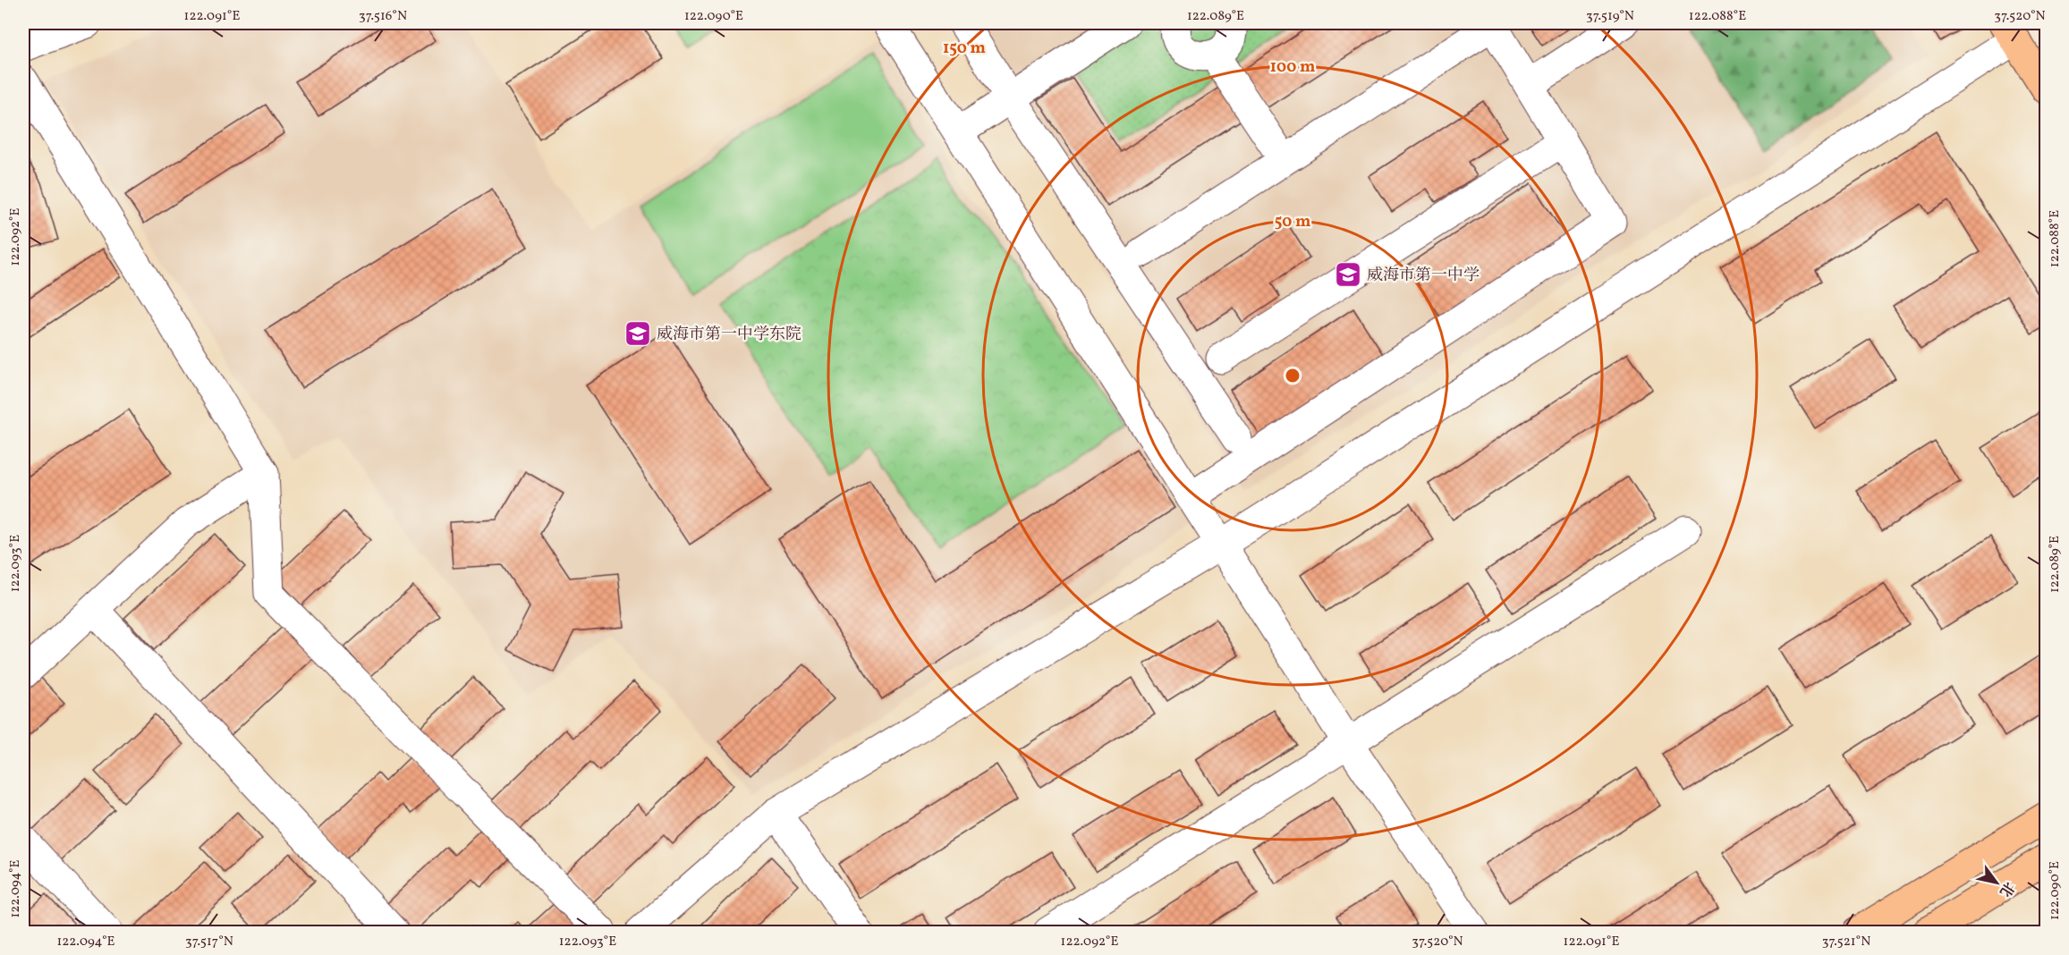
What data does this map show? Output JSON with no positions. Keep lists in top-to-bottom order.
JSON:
{
  "places": {
    "school or university": ["威海市第一中学", "威海市第一中学东院"]
  },
  "north": "bottom right",
  "coordinates": [
    "122.091°E",
    "37.516°N",
    "122.090°E",
    "122.089°E",
    "37.519°N",
    "122.088°E",
    "37.520°N",
    "122.092°E",
    "122.093°E",
    "122.094°E",
    "37.517°N",
    "37.521°N"
  ],
  "rings": ["150 m", "100 m", "50 m"]
}
